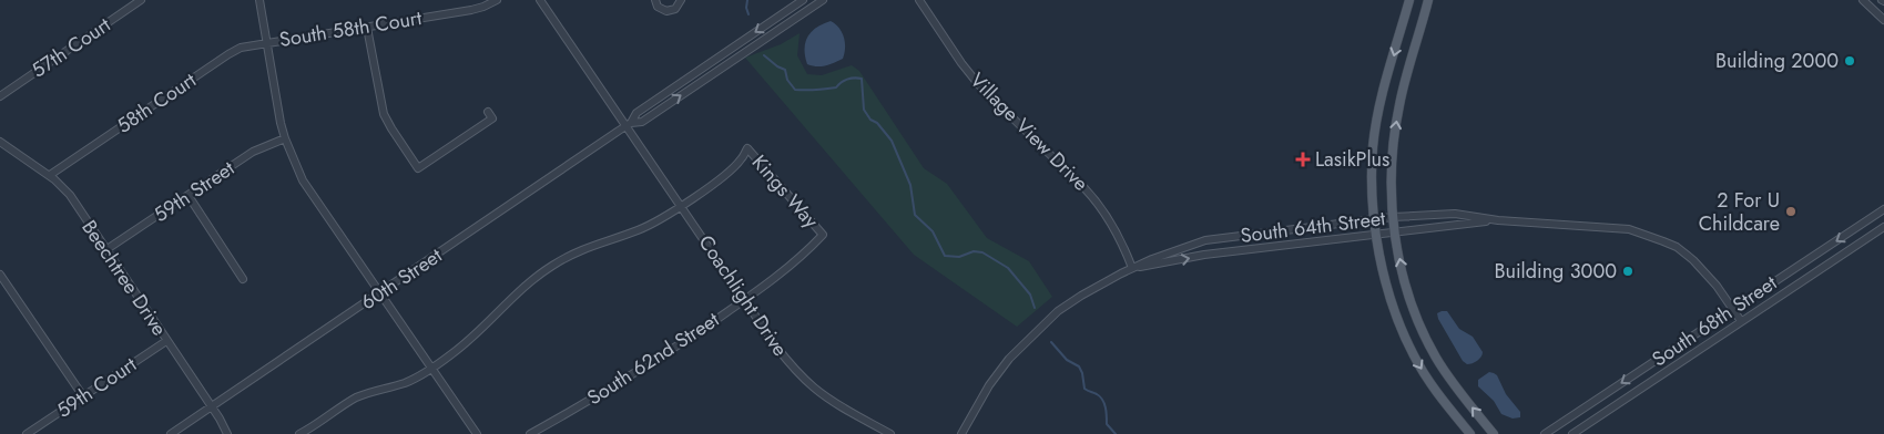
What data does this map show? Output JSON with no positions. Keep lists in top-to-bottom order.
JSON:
{
  "streets": {
    "street": [
      "South 58th Court",
      "57th Court",
      "58th Court",
      "Village View Drive",
      "59th Street",
      "Kings Way",
      "South 64th Street",
      "Beechtree Drive",
      "60th Street",
      "Coachlight Drive",
      "South 68th Street",
      "South 62nd Street",
      "59th Court"
    ]
  },
  "crossings": [
    ["South 58th Court", "58th Court"],
    ["58th Court", "Beechtree Drive"],
    ["Village View Drive", "South 64th Street"],
    ["59th Street", "Beechtree Drive"],
    ["Kings Way", "Coachlight Drive"],
    ["Kings Way", "South 62nd Street"],
    ["South 64th Street", "South 68th Street"],
    ["Beechtree Drive", "60th Street"],
    ["Beechtree Drive", "59th Court"],
    ["60th Street", "Coachlight Drive"],
    ["Coachlight Drive", "South 62nd Street"]
  ],
  "places": {
    "other": ["Building 2000", "2 For U Childcare", "Building 3000"],
    "health": ["LasikPlus"]
  }
}
